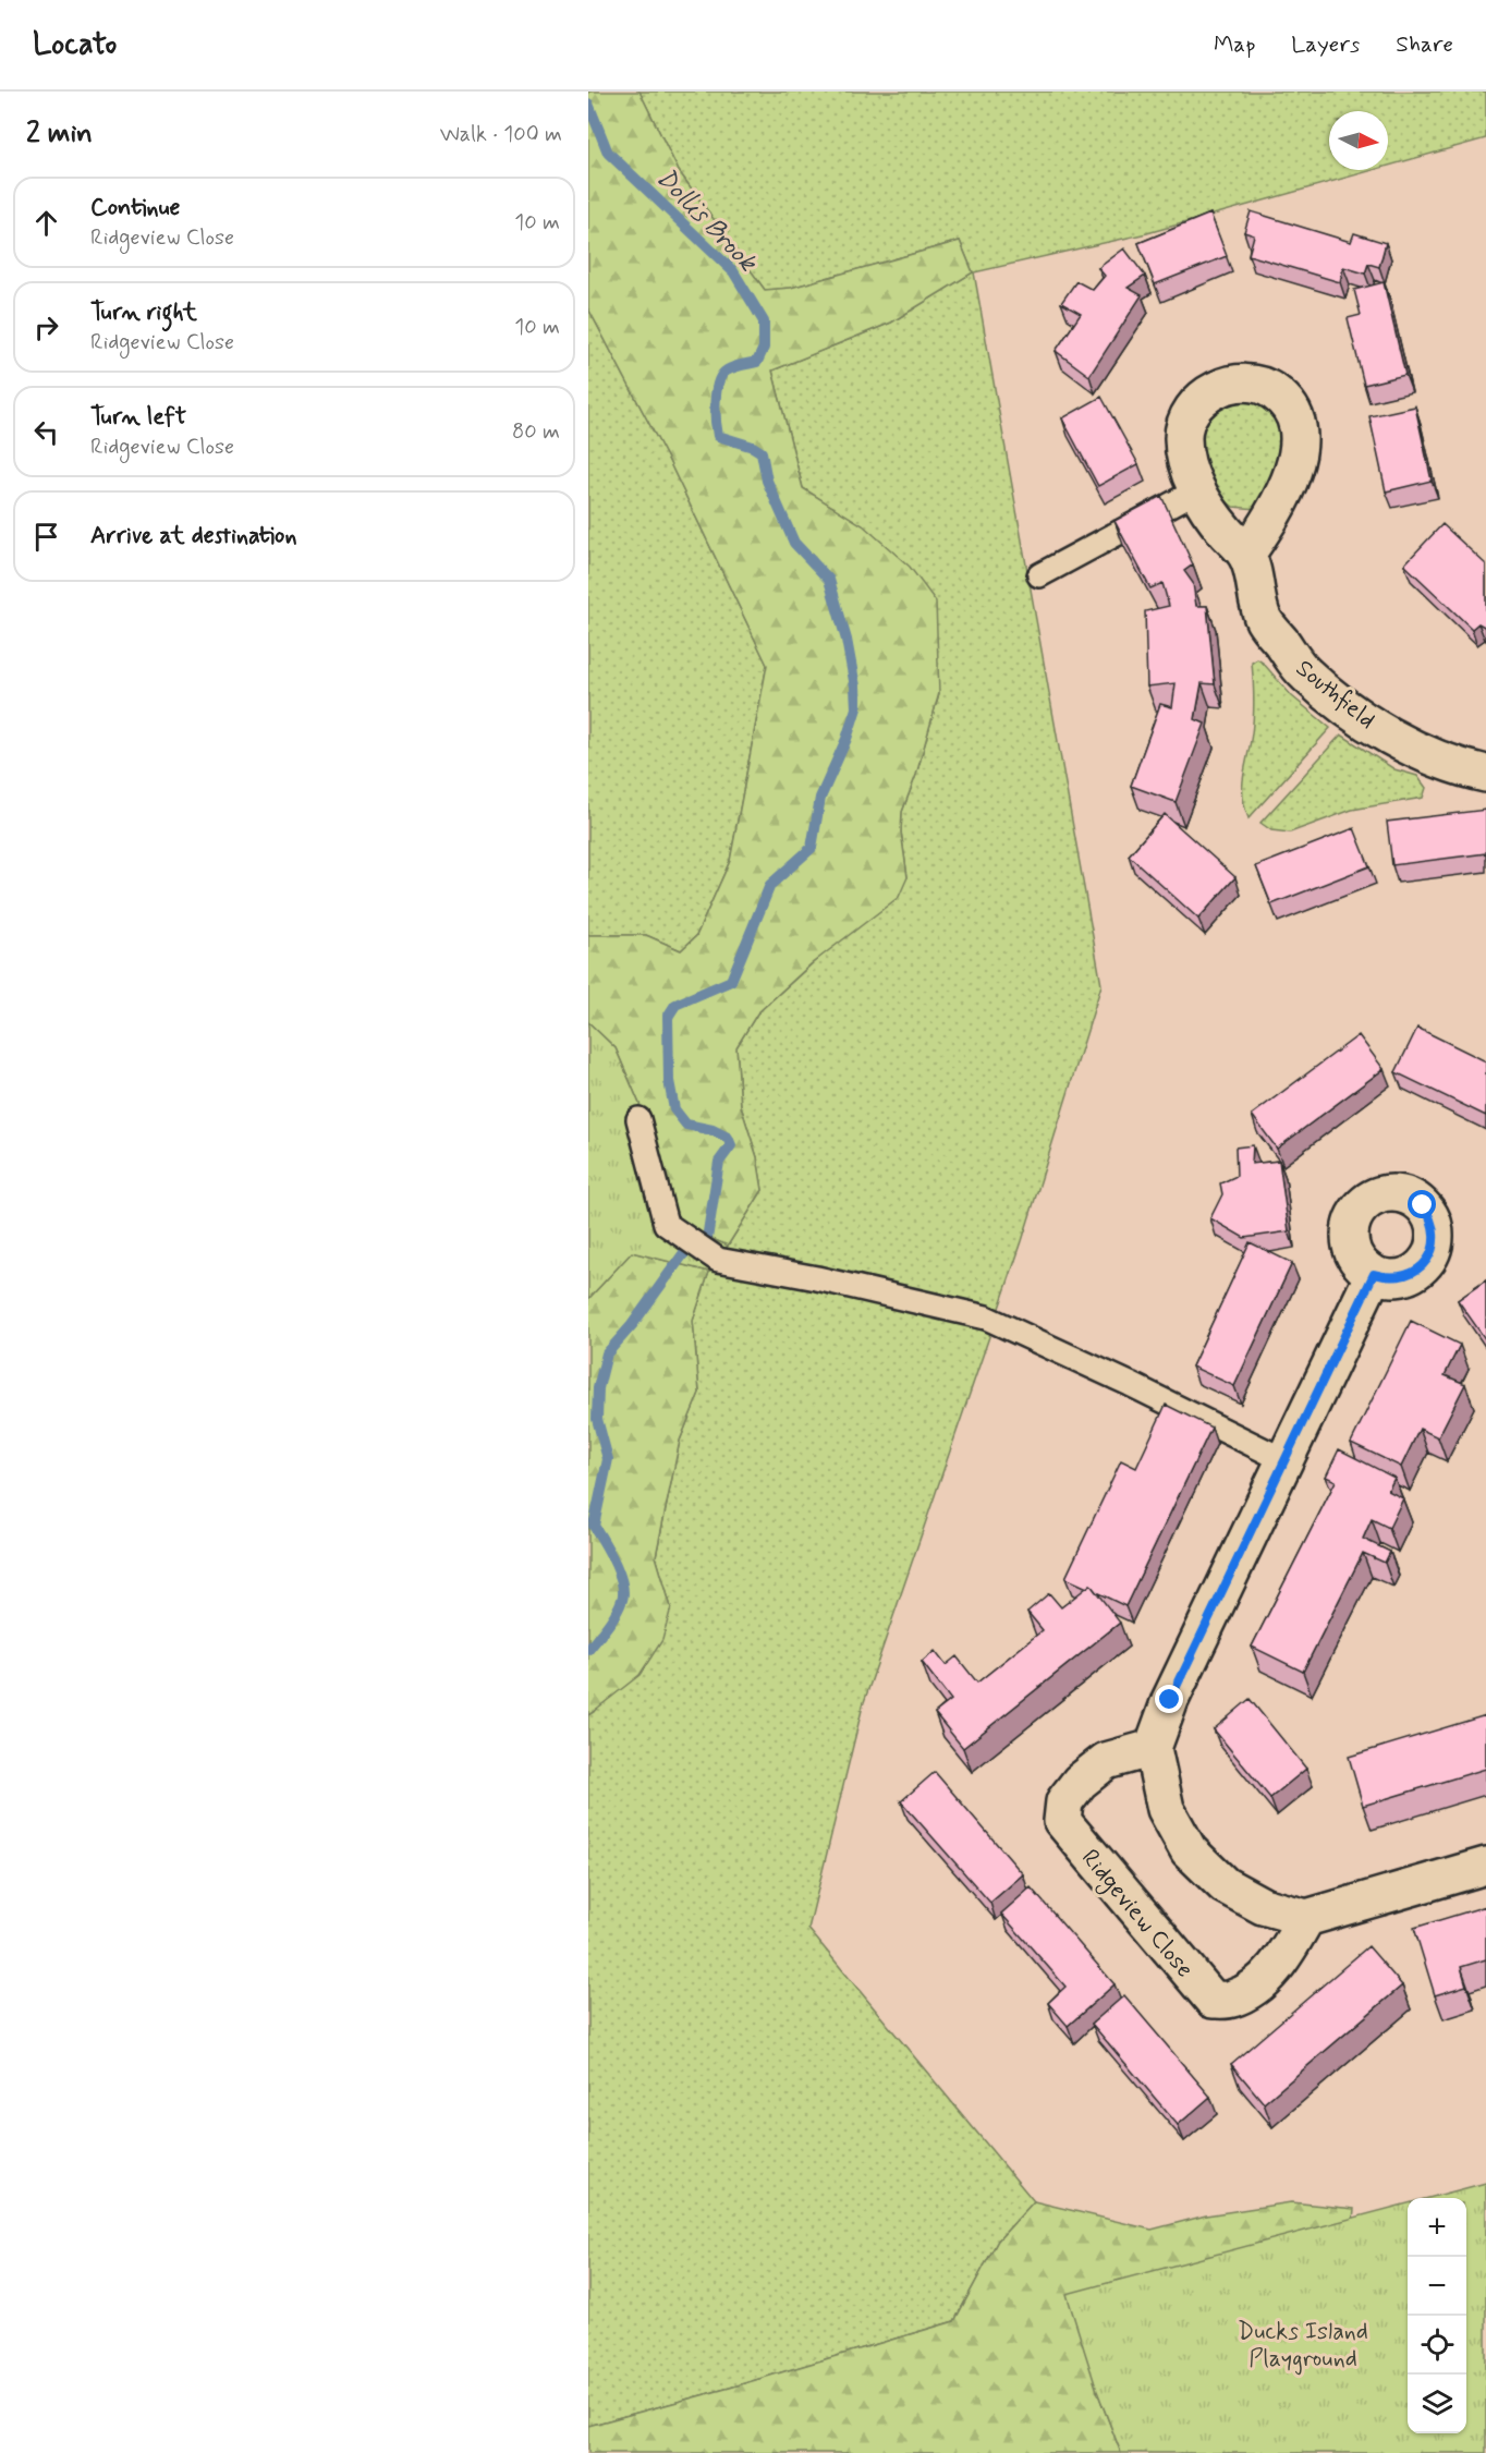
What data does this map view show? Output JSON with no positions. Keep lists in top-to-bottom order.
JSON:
{
  "streets": {
    "street": ["Southfield", "Ridgeview Close"]
  },
  "water": ["Dollis Brook"],
  "parks": ["Ducks Island Playground"],
  "north": "right",
  "page": {
    "header": "Locato",
    "nav": ["Map", "Layers", "Share"],
    "heading": ["2 min", "Walk · 100 m"],
    "list": [
      ["Continue", "Ridgeview Close", "10 m"],
      ["Turn right", "Ridgeview Close", "10 m"],
      ["Turn left", "Ridgeview Close", "80 m"],
      "Arrive at destination"
    ],
    "map_buttons": ["+", "−"]
  }
}
